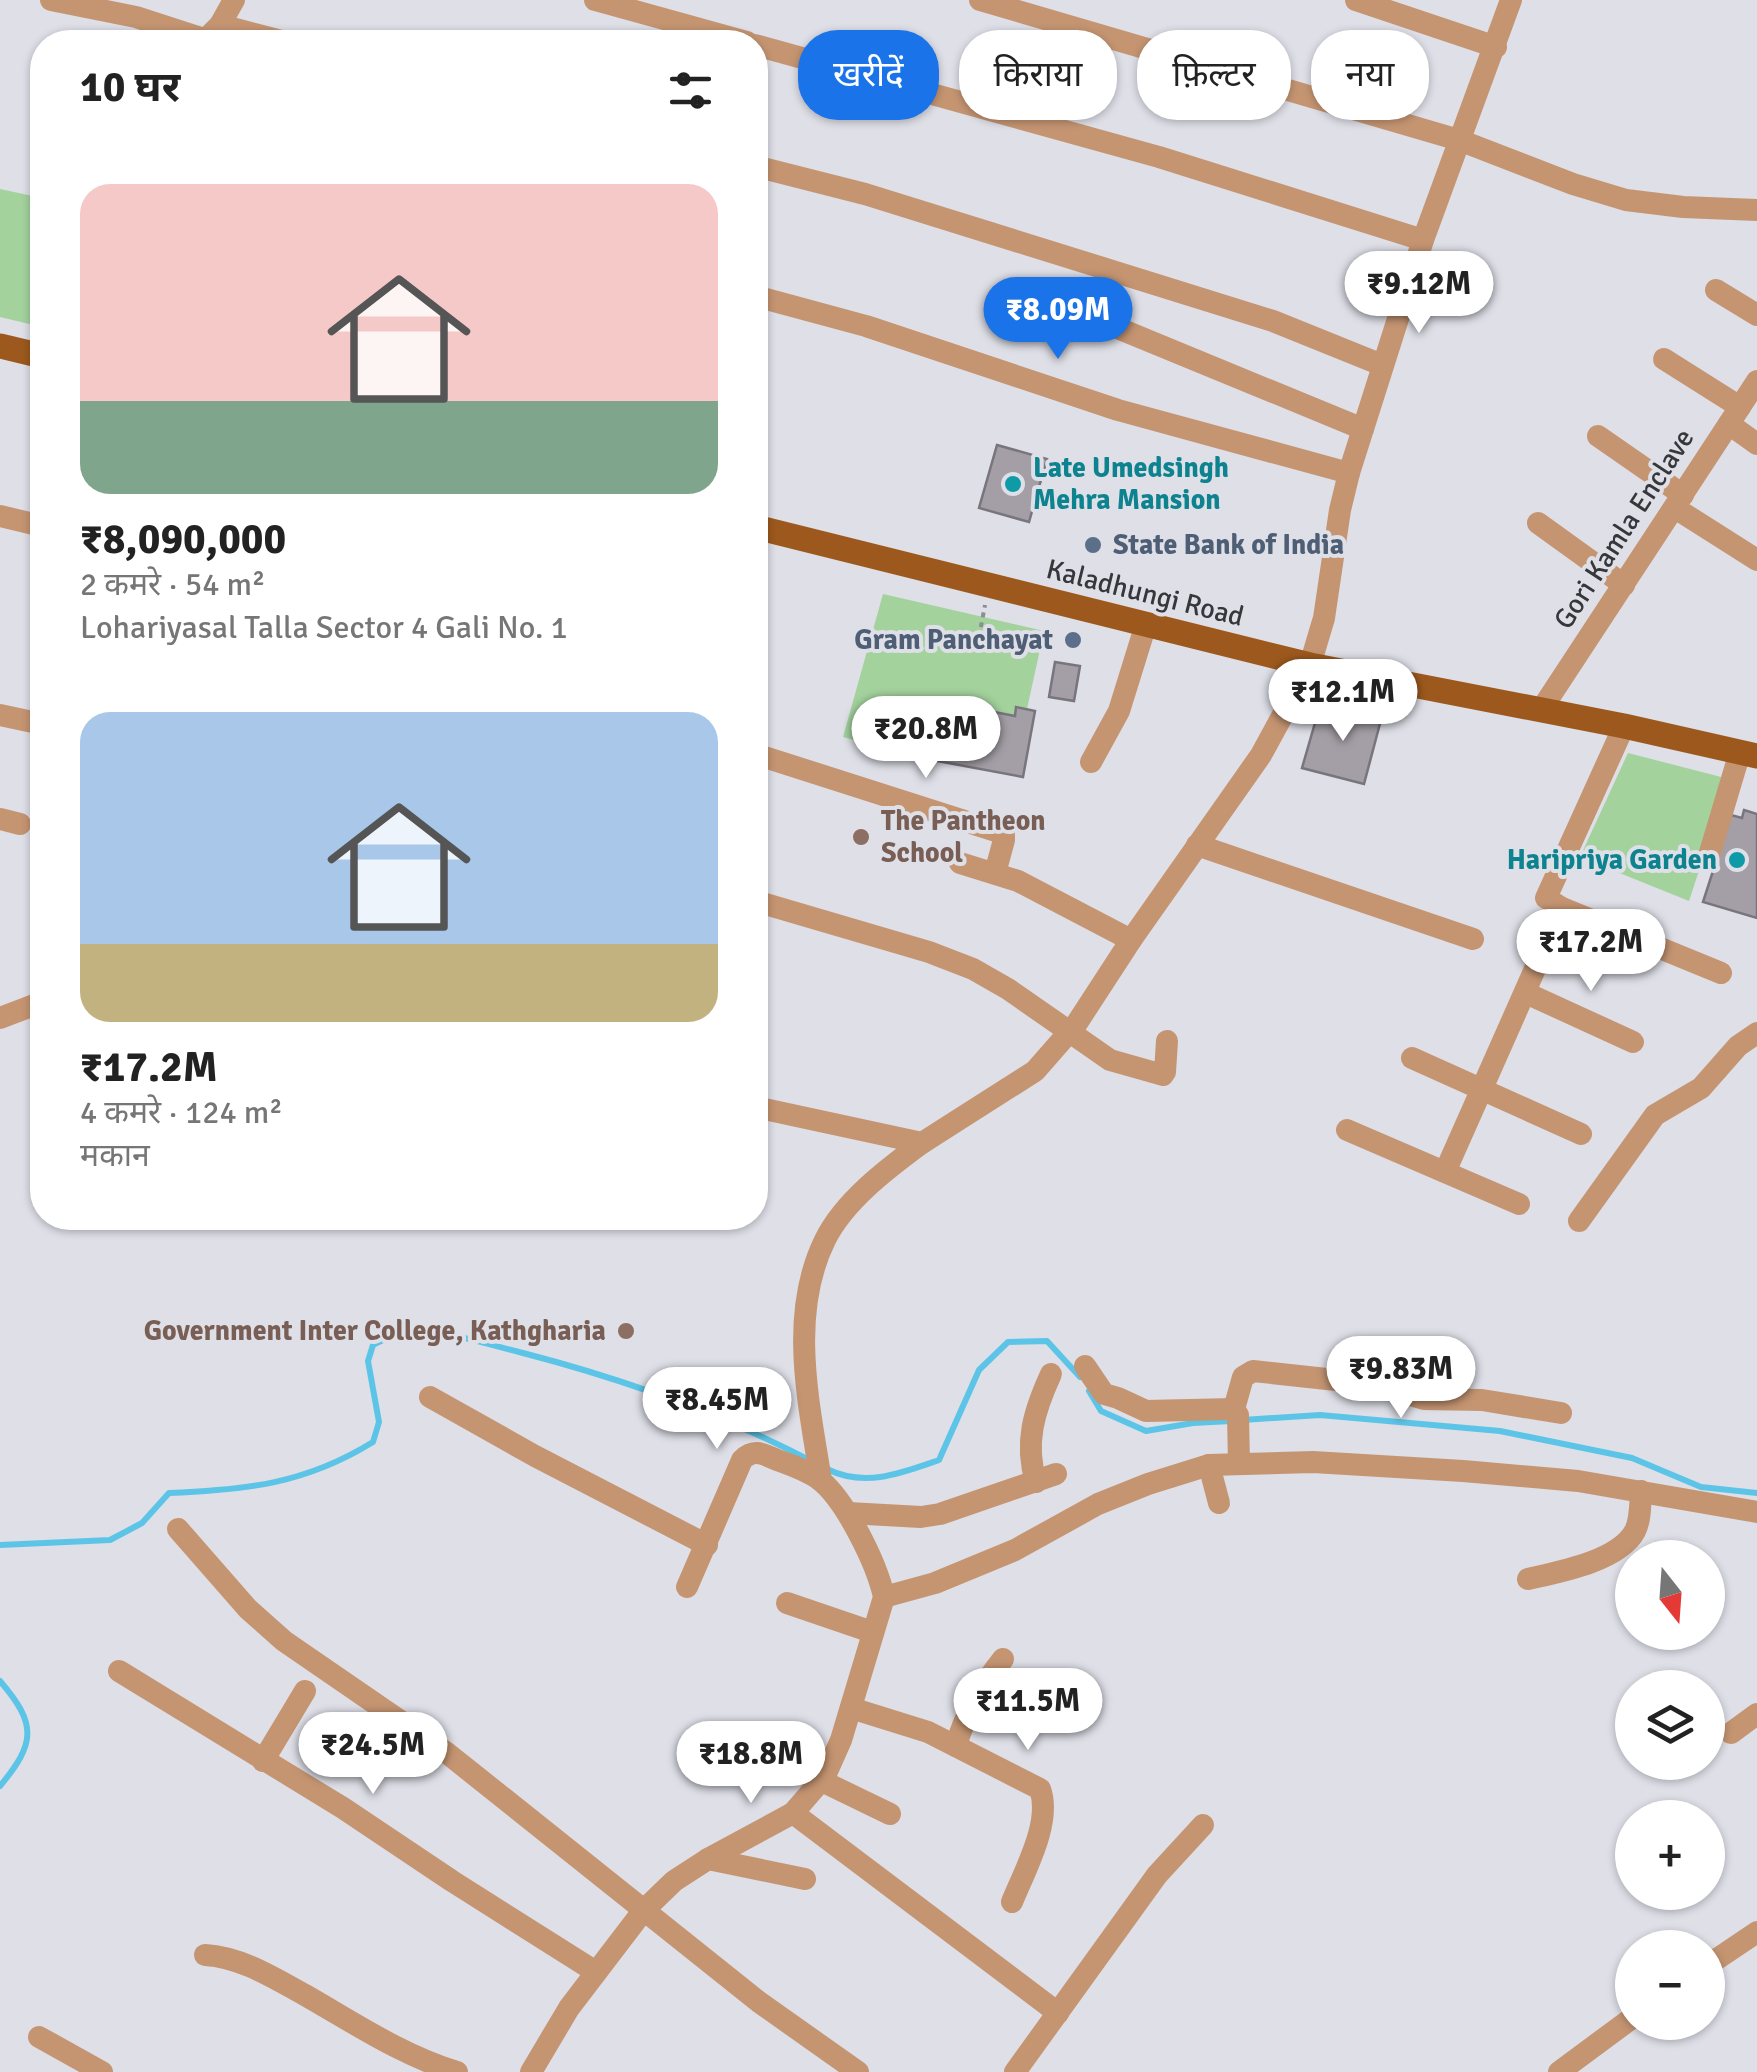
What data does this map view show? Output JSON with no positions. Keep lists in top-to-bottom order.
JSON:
{
  "streets": {
    "main road": ["Kaladhungi Road"],
    "street": ["Gori Kamla Enclave"]
  },
  "crossings": [
    ["Gori Kamla Enclave", "Kaladhungi Road"]
  ],
  "places": [
    "Late Umedsingh Mehra Mansion",
    "State Bank of India",
    "Gram Panchayat",
    "The Pantheon School",
    "Haripriya Garden",
    "Government Inter College, Kathgharia"
  ],
  "north": "bottom",
  "page": {
    "chip": [
      "खरीदें",
      "किराया",
      "फ़िल्टर",
      "नया"
    ],
    "heading": "10 घर",
    "list": [
      {
        "name": "₹8,090,000",
        "note": "2 कमरे · 54 m² · Lohariyasal Talla Sector 4 Gali No. 1"
      },
      {
        "name": "₹17.2M",
        "note": "4 कमरे · 124 m² · मकान"
      }
    ],
    "price": [
      "₹9.12M",
      "₹8.09M",
      "₹12.1M",
      "₹20.8M",
      "₹17.2M",
      "₹9.83M",
      "₹8.45M",
      "₹11.5M",
      "₹24.5M",
      "₹18.8M"
    ],
    "map_buttons": ["+", "−"]
  }
}
